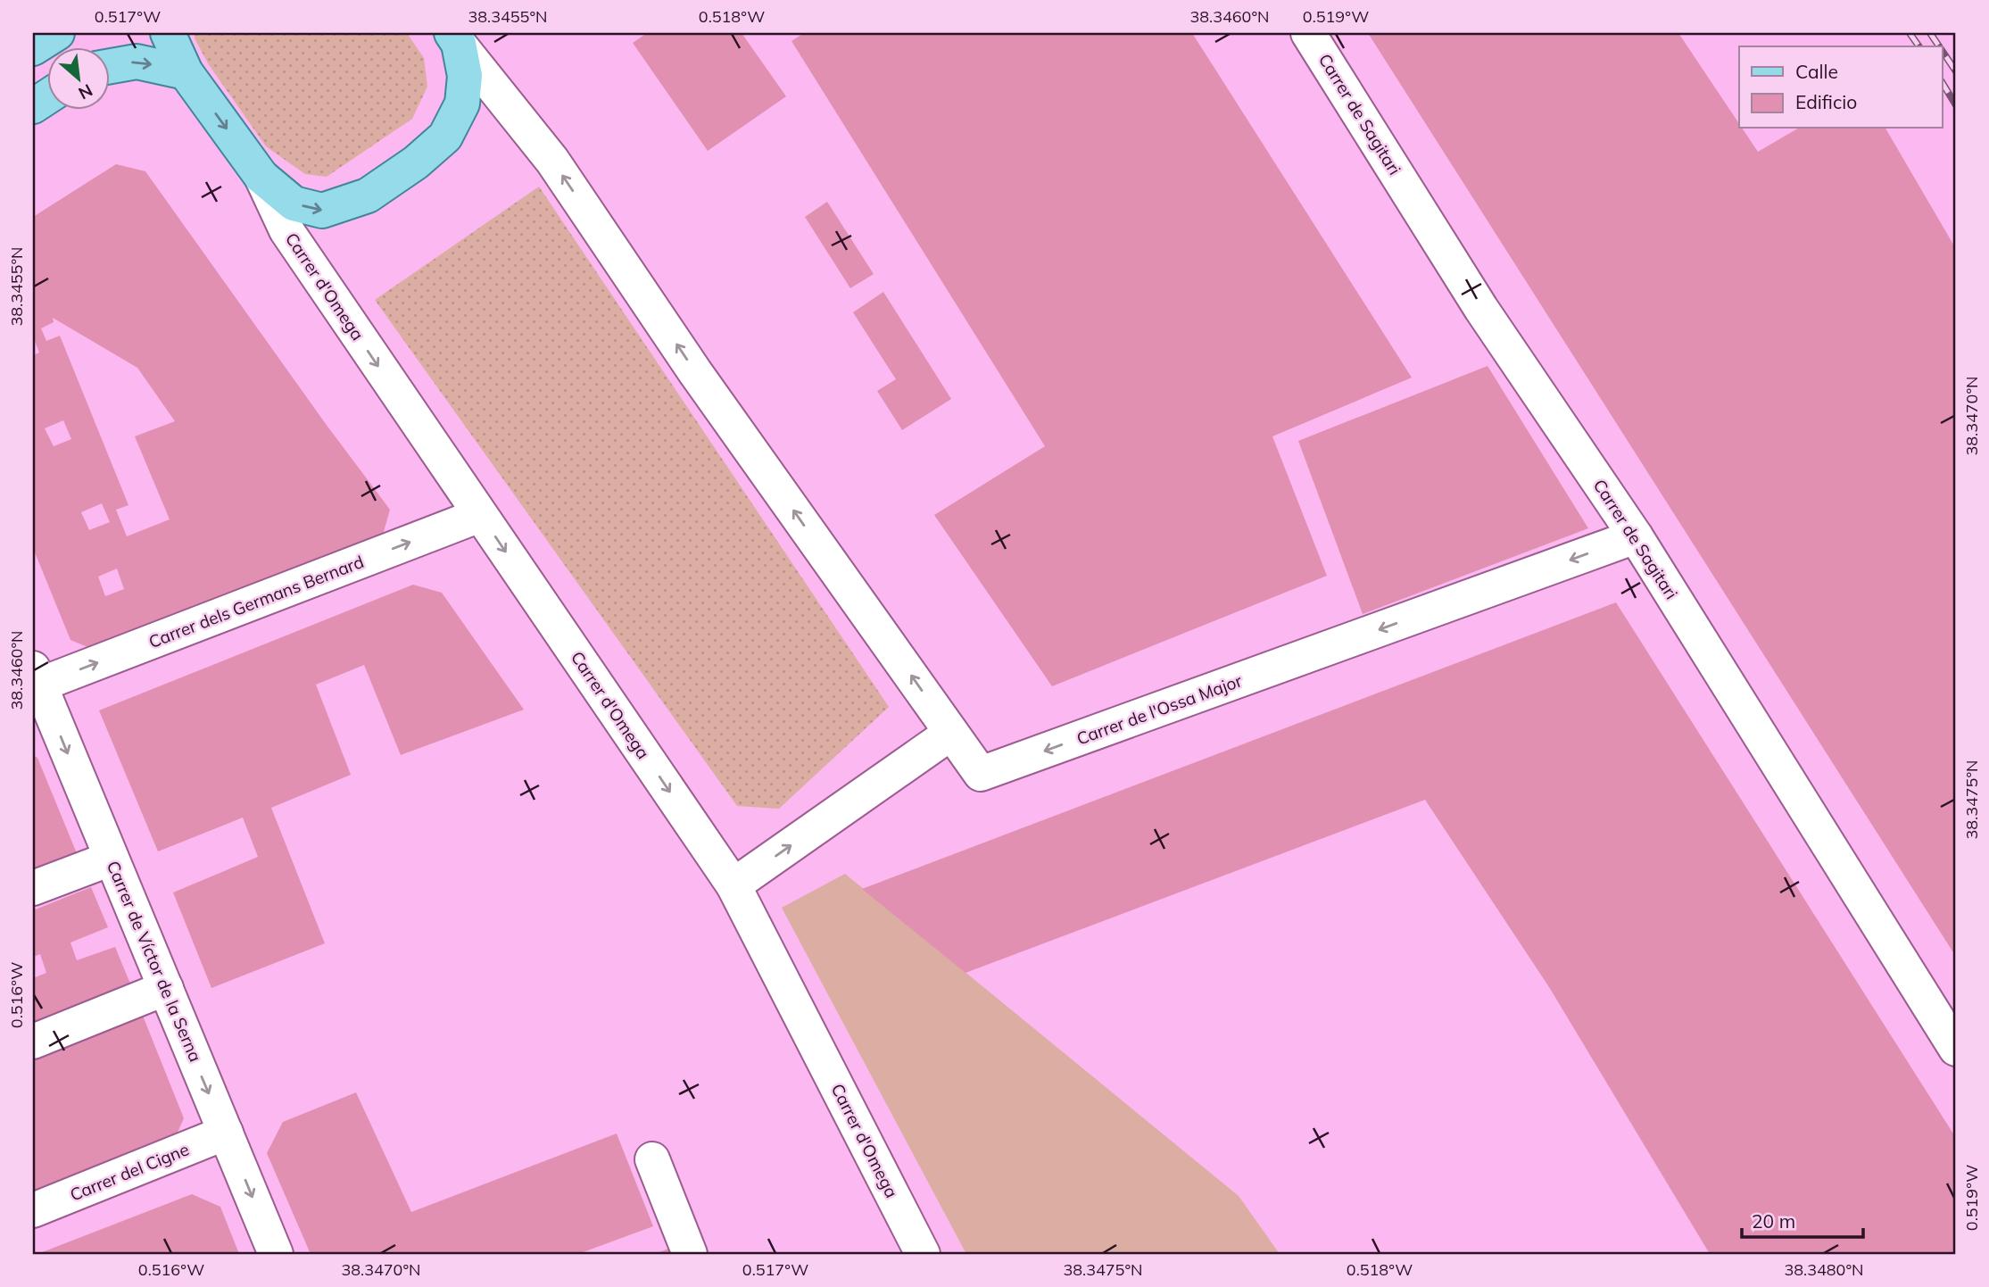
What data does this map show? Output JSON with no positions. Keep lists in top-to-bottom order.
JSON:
{
  "streets": {
    "main road": ["Carrer d'Omega"],
    "street": [
      "Carrer de Sagitari",
      "Carrer dels Germans Bernard",
      "Carrer de l'Ossa Major",
      "Carrer de Víctor de la Serna",
      "Carrer del Cigne"
    ]
  },
  "crossings": [
    ["Carrer de Sagitari", "Carrer de l'Ossa Major"],
    ["Carrer d'Omega", "Carrer dels Germans Bernard"],
    ["Carrer d'Omega", "Carrer de l'Ossa Major"],
    ["Carrer dels Germans Bernard", "Carrer de Víctor de la Serna"],
    ["Carrer de Víctor de la Serna", "Carrer del Cigne"]
  ],
  "one_way": ["Carrer dels Germans Bernard", "Carrer de l'Ossa Major", "Carrer de Víctor de la Serna"],
  "legend": ["Calle", "Edificio"],
  "scale_bar": "20 m",
  "north": "bottom right",
  "coordinates": [
    "0.517°W",
    "38.3455°N",
    "0.518°W",
    "38.3460°N",
    "0.519°W",
    "38.3470°N",
    "38.3475°N",
    "0.516°W",
    "38.3480°N"
  ]
}
